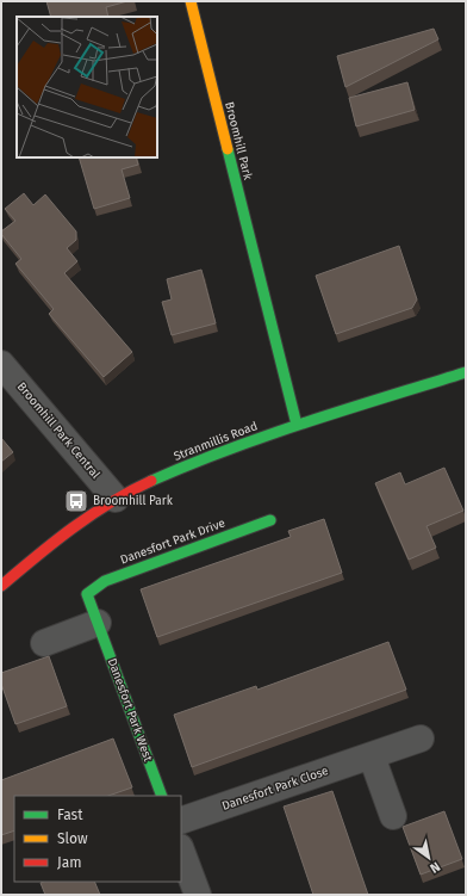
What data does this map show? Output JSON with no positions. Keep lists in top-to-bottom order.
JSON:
{
  "streets": {
    "street": [
      "Broomhill Park",
      "Broomhill Park Central",
      "Stranmillis Road",
      "Danesfort Park Drive",
      "Danesfort Park West",
      "Danesfort Park Close"
    ]
  },
  "crossings": [
    ["Broomhill Park", "Stranmillis Road"],
    ["Broomhill Park Central", "Stranmillis Road"],
    ["Danesfort Park Drive", "Danesfort Park West"]
  ],
  "places": {
    "bus stop": ["Broomhill Park"]
  },
  "legend": ["Fast", "Slow", "Jam"],
  "north": "bottom right"
}
